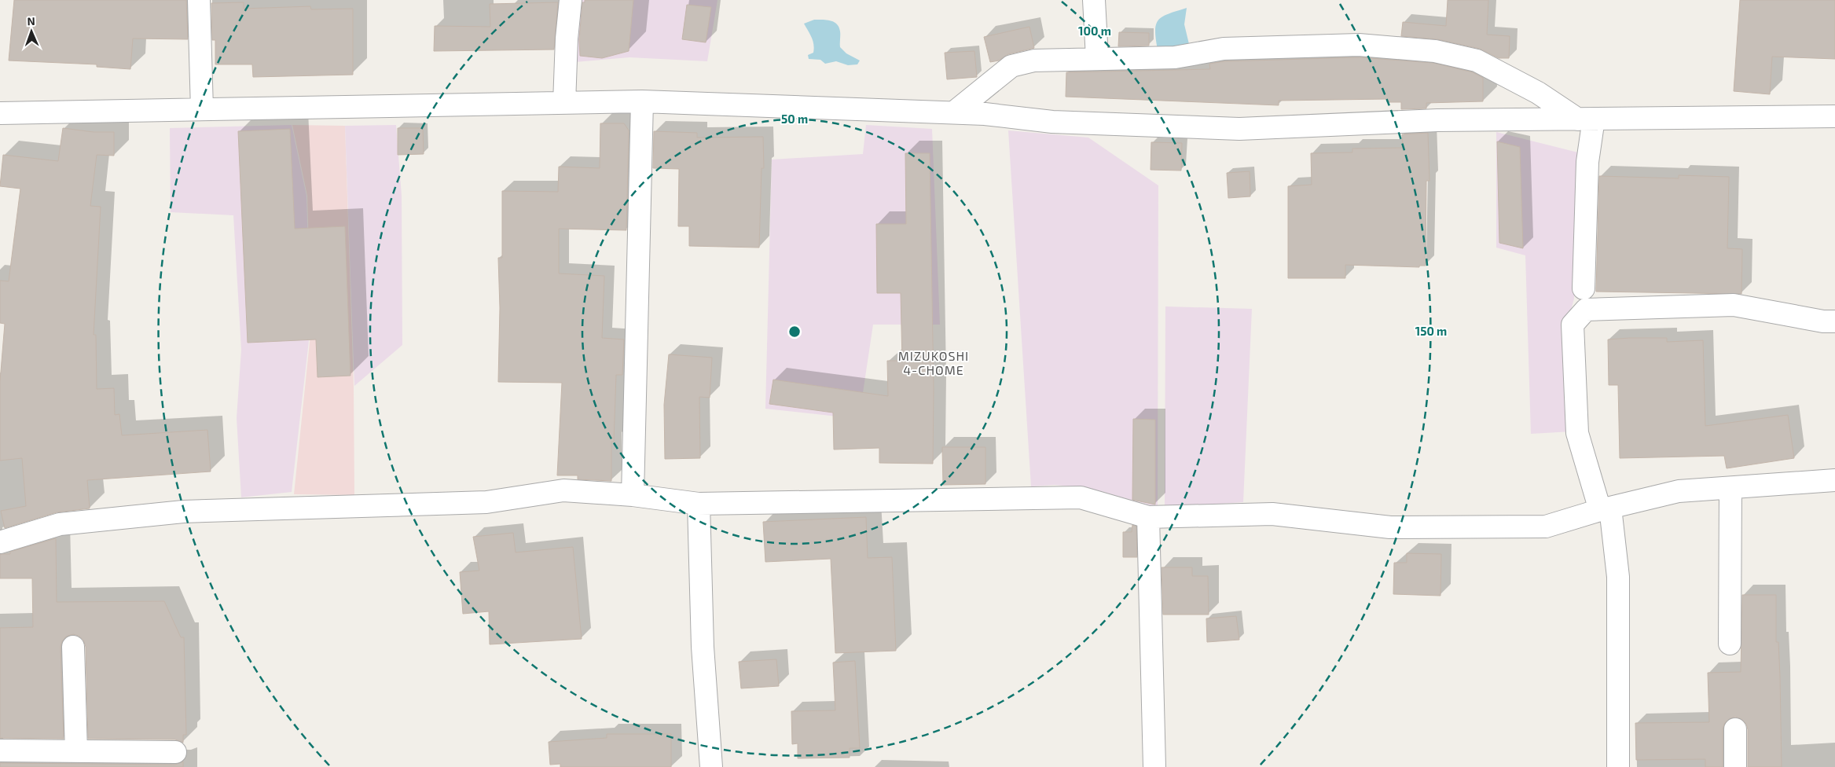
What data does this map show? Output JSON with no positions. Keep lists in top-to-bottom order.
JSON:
{
  "districts": ["MIZUKOSHI 4-CHOME"],
  "north": "top",
  "rings": ["100 m", "50 m", "150 m"]
}
